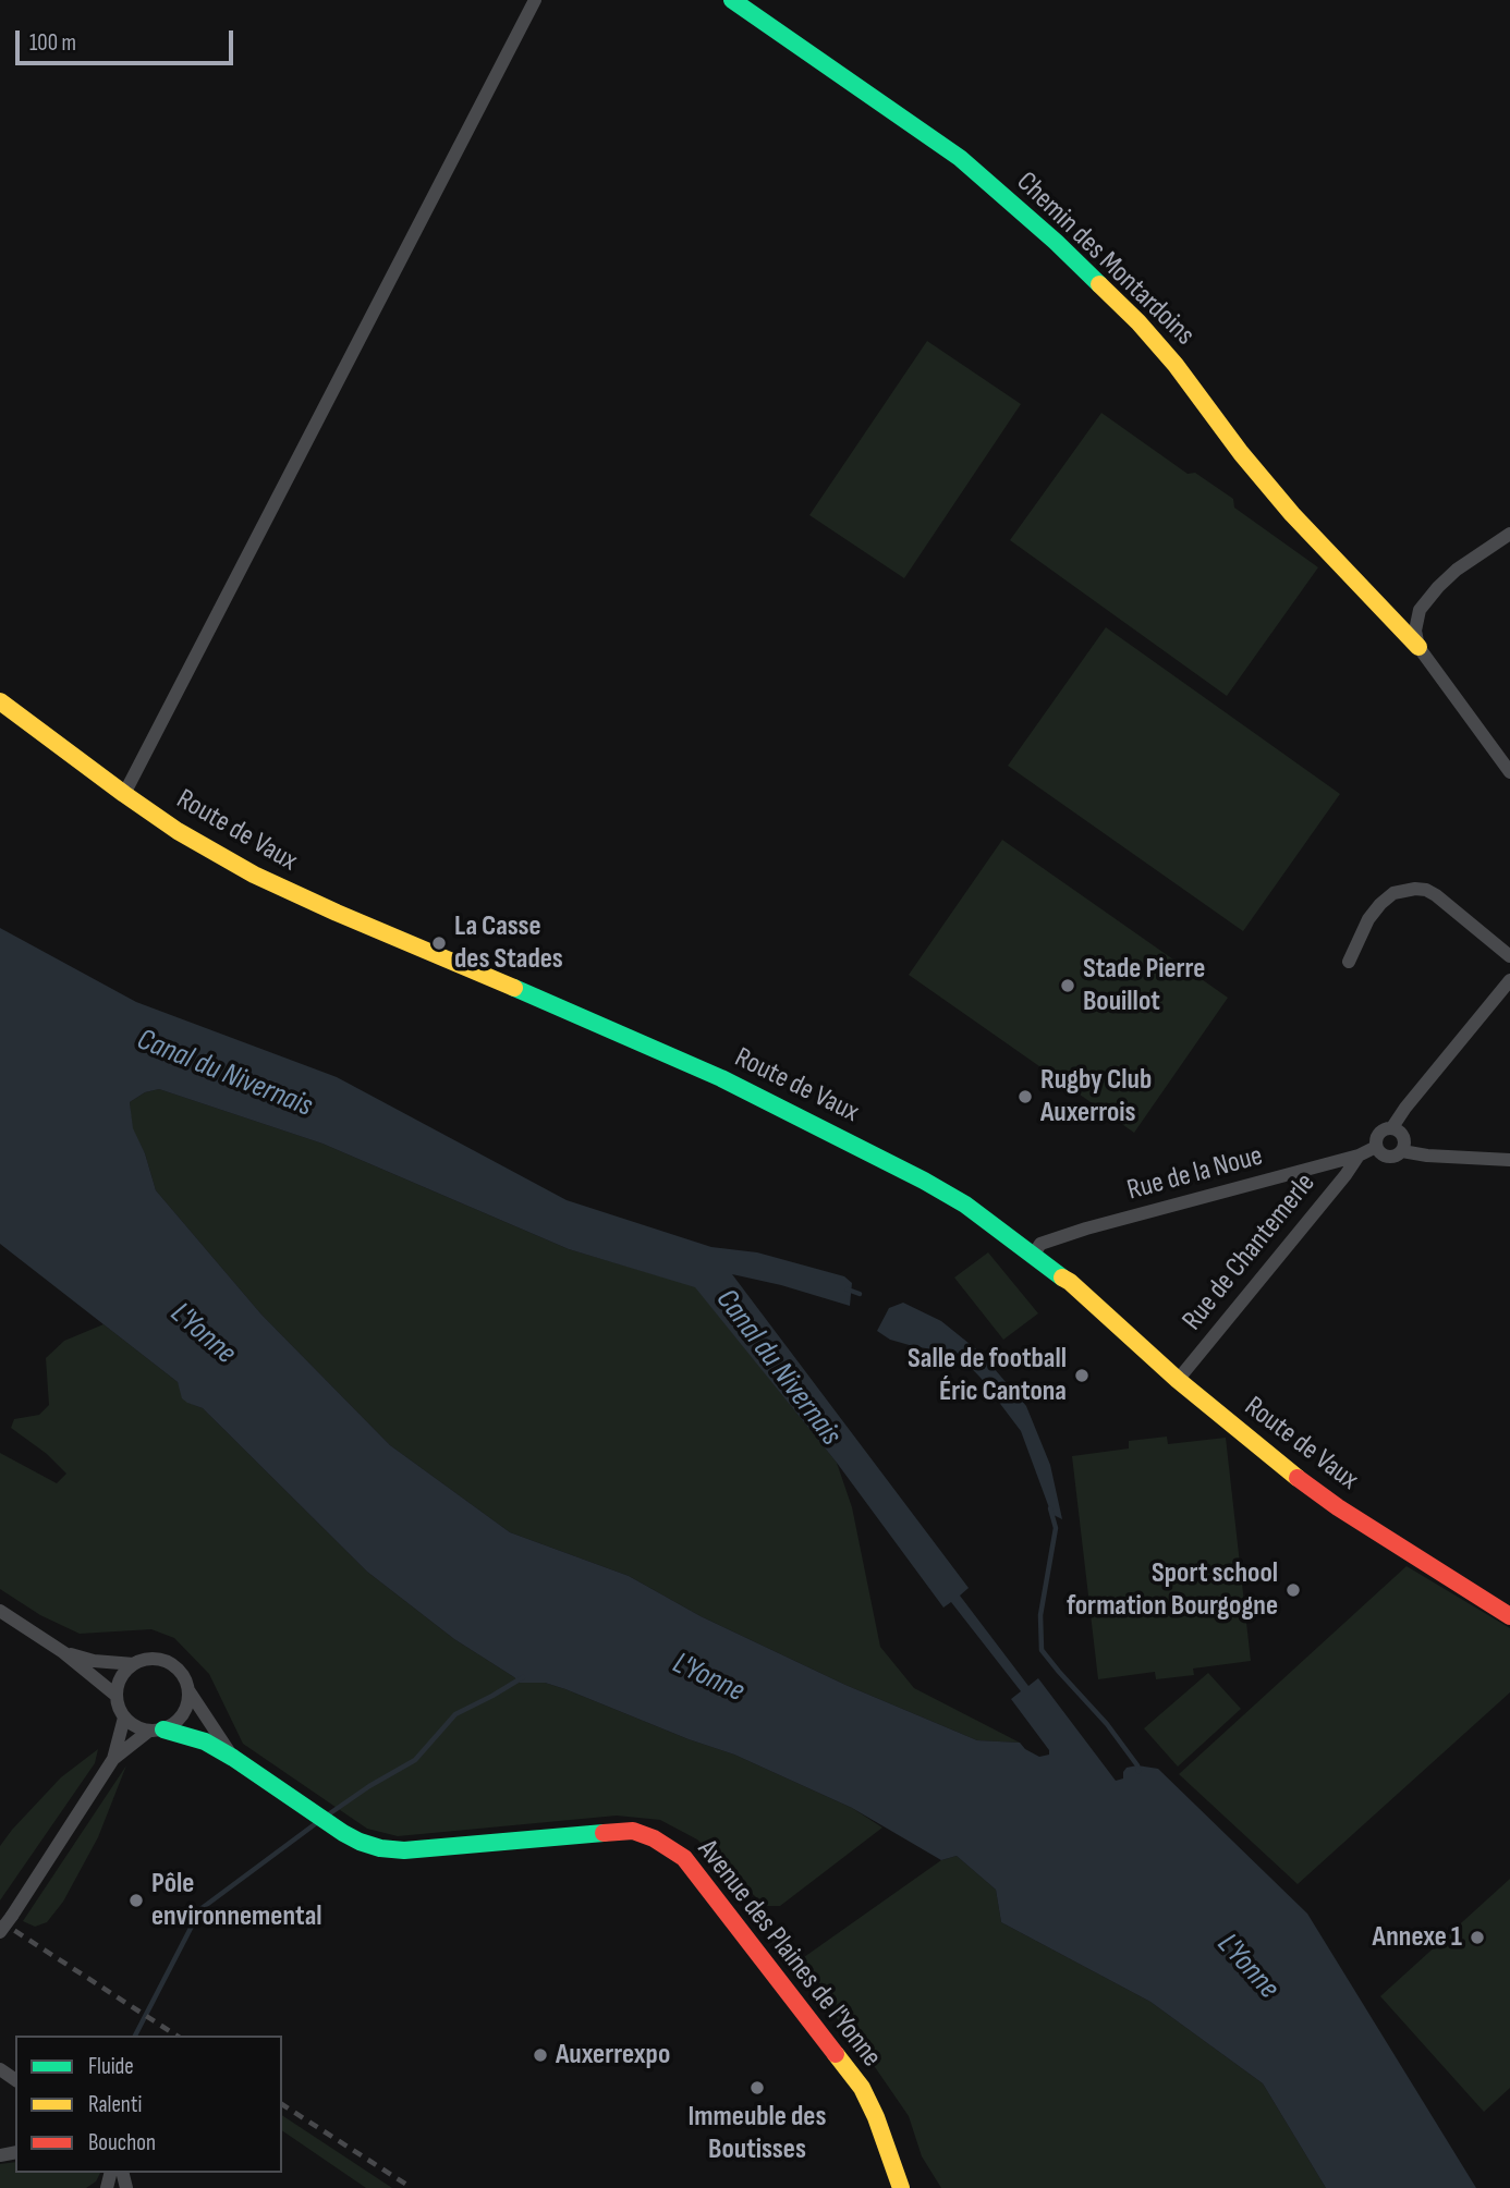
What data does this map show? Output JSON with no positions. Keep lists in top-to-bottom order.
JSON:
{
  "streets": {
    "street": [
      "Chemin des Montardoins",
      "Route de Vaux",
      "Rue de la Noue",
      "Rue de Chantemerle",
      "Avenue des Plaines de l'Yonne"
    ]
  },
  "crossings": [
    ["Route de Vaux", "Rue de la Noue"],
    ["Route de Vaux", "Rue de Chantemerle"],
    ["Rue de la Noue", "Rue de Chantemerle"]
  ],
  "water": ["Canal du Nivernais", "L'Yonne"],
  "places": [
    "La Casse des Stades",
    "Stade Pierre Bouillot",
    "Rugby Club Auxerrois",
    "Salle de football Éric Cantona",
    "Sport school formation Bourgogne",
    "Pôle environnemental",
    "Annexe 1",
    "Auxerrexpo",
    "Immeuble des Boutisses"
  ],
  "legend": ["Fluide", "Ralenti", "Bouchon"],
  "scale_bar": "100 m"
}
